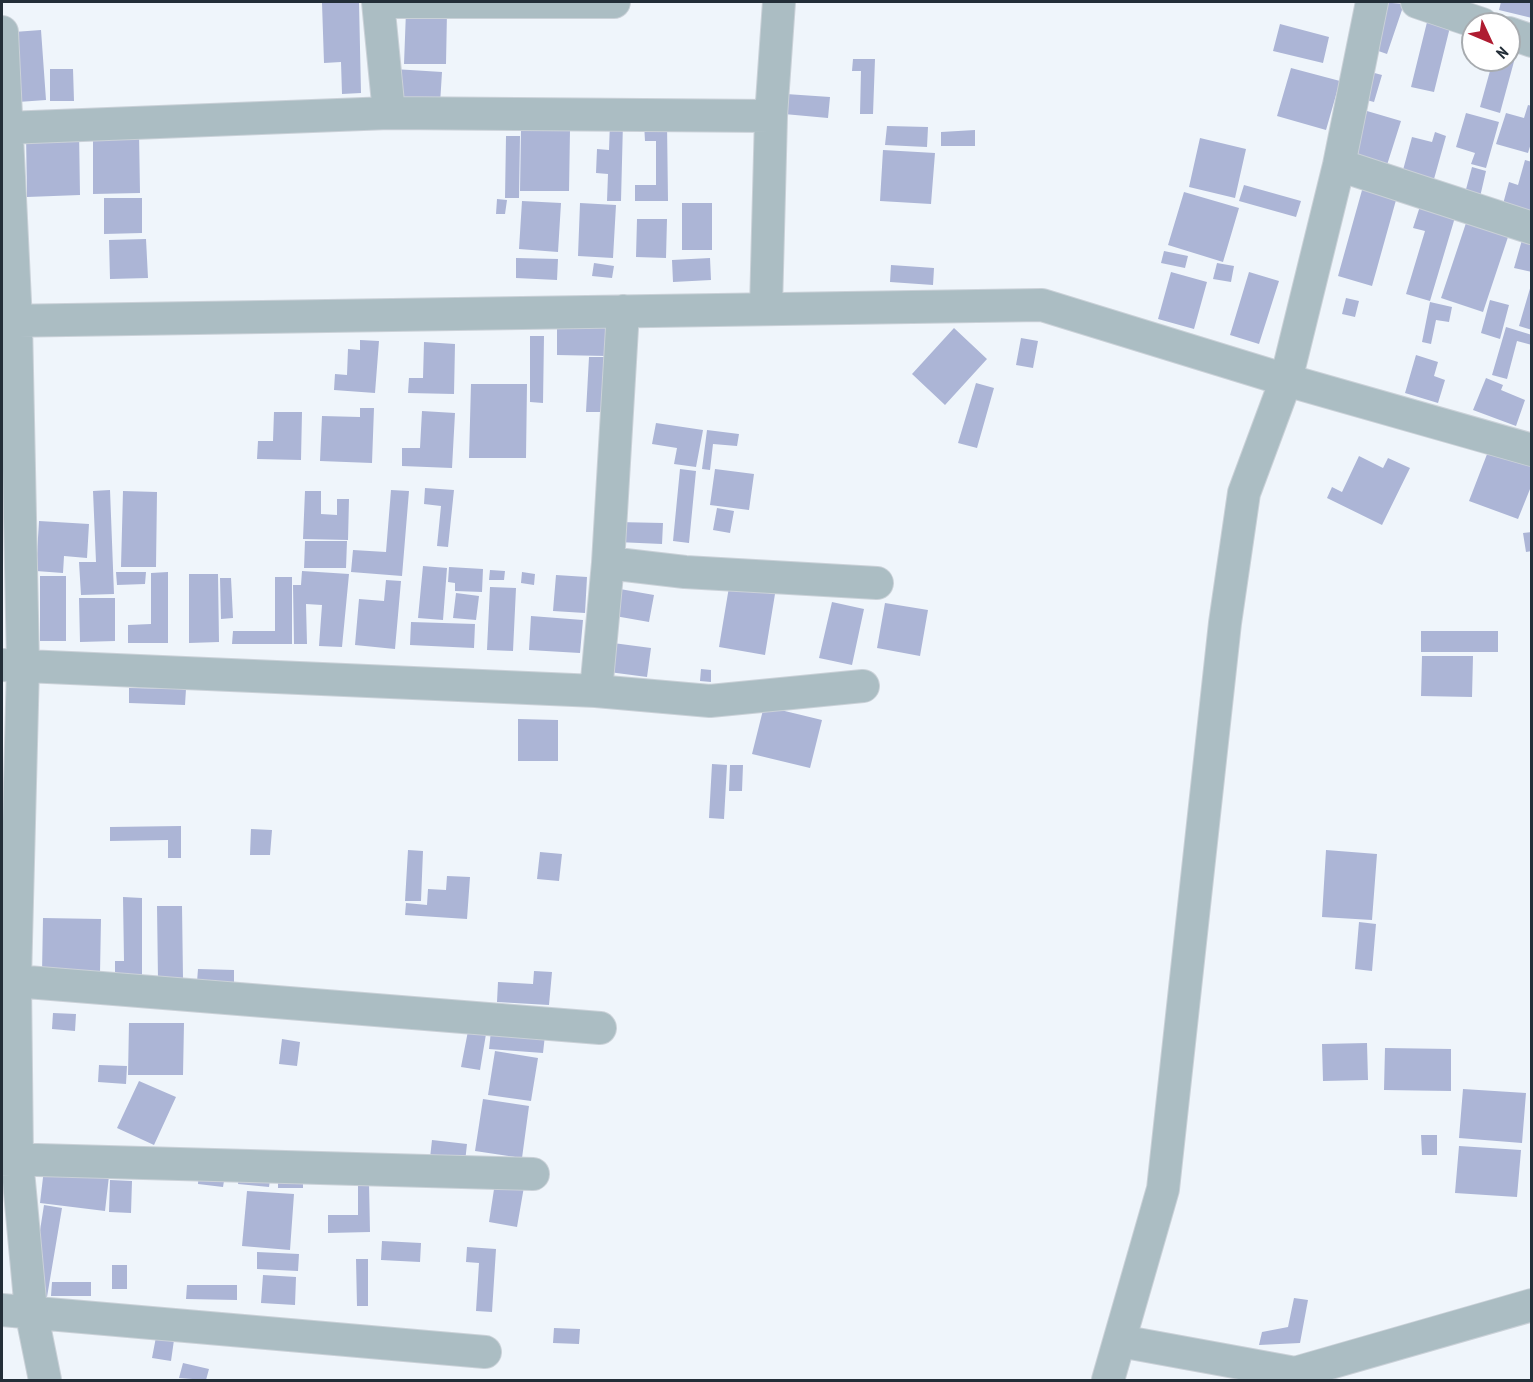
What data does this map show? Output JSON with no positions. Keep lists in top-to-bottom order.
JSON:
{
  "north": "bottom right"
}
